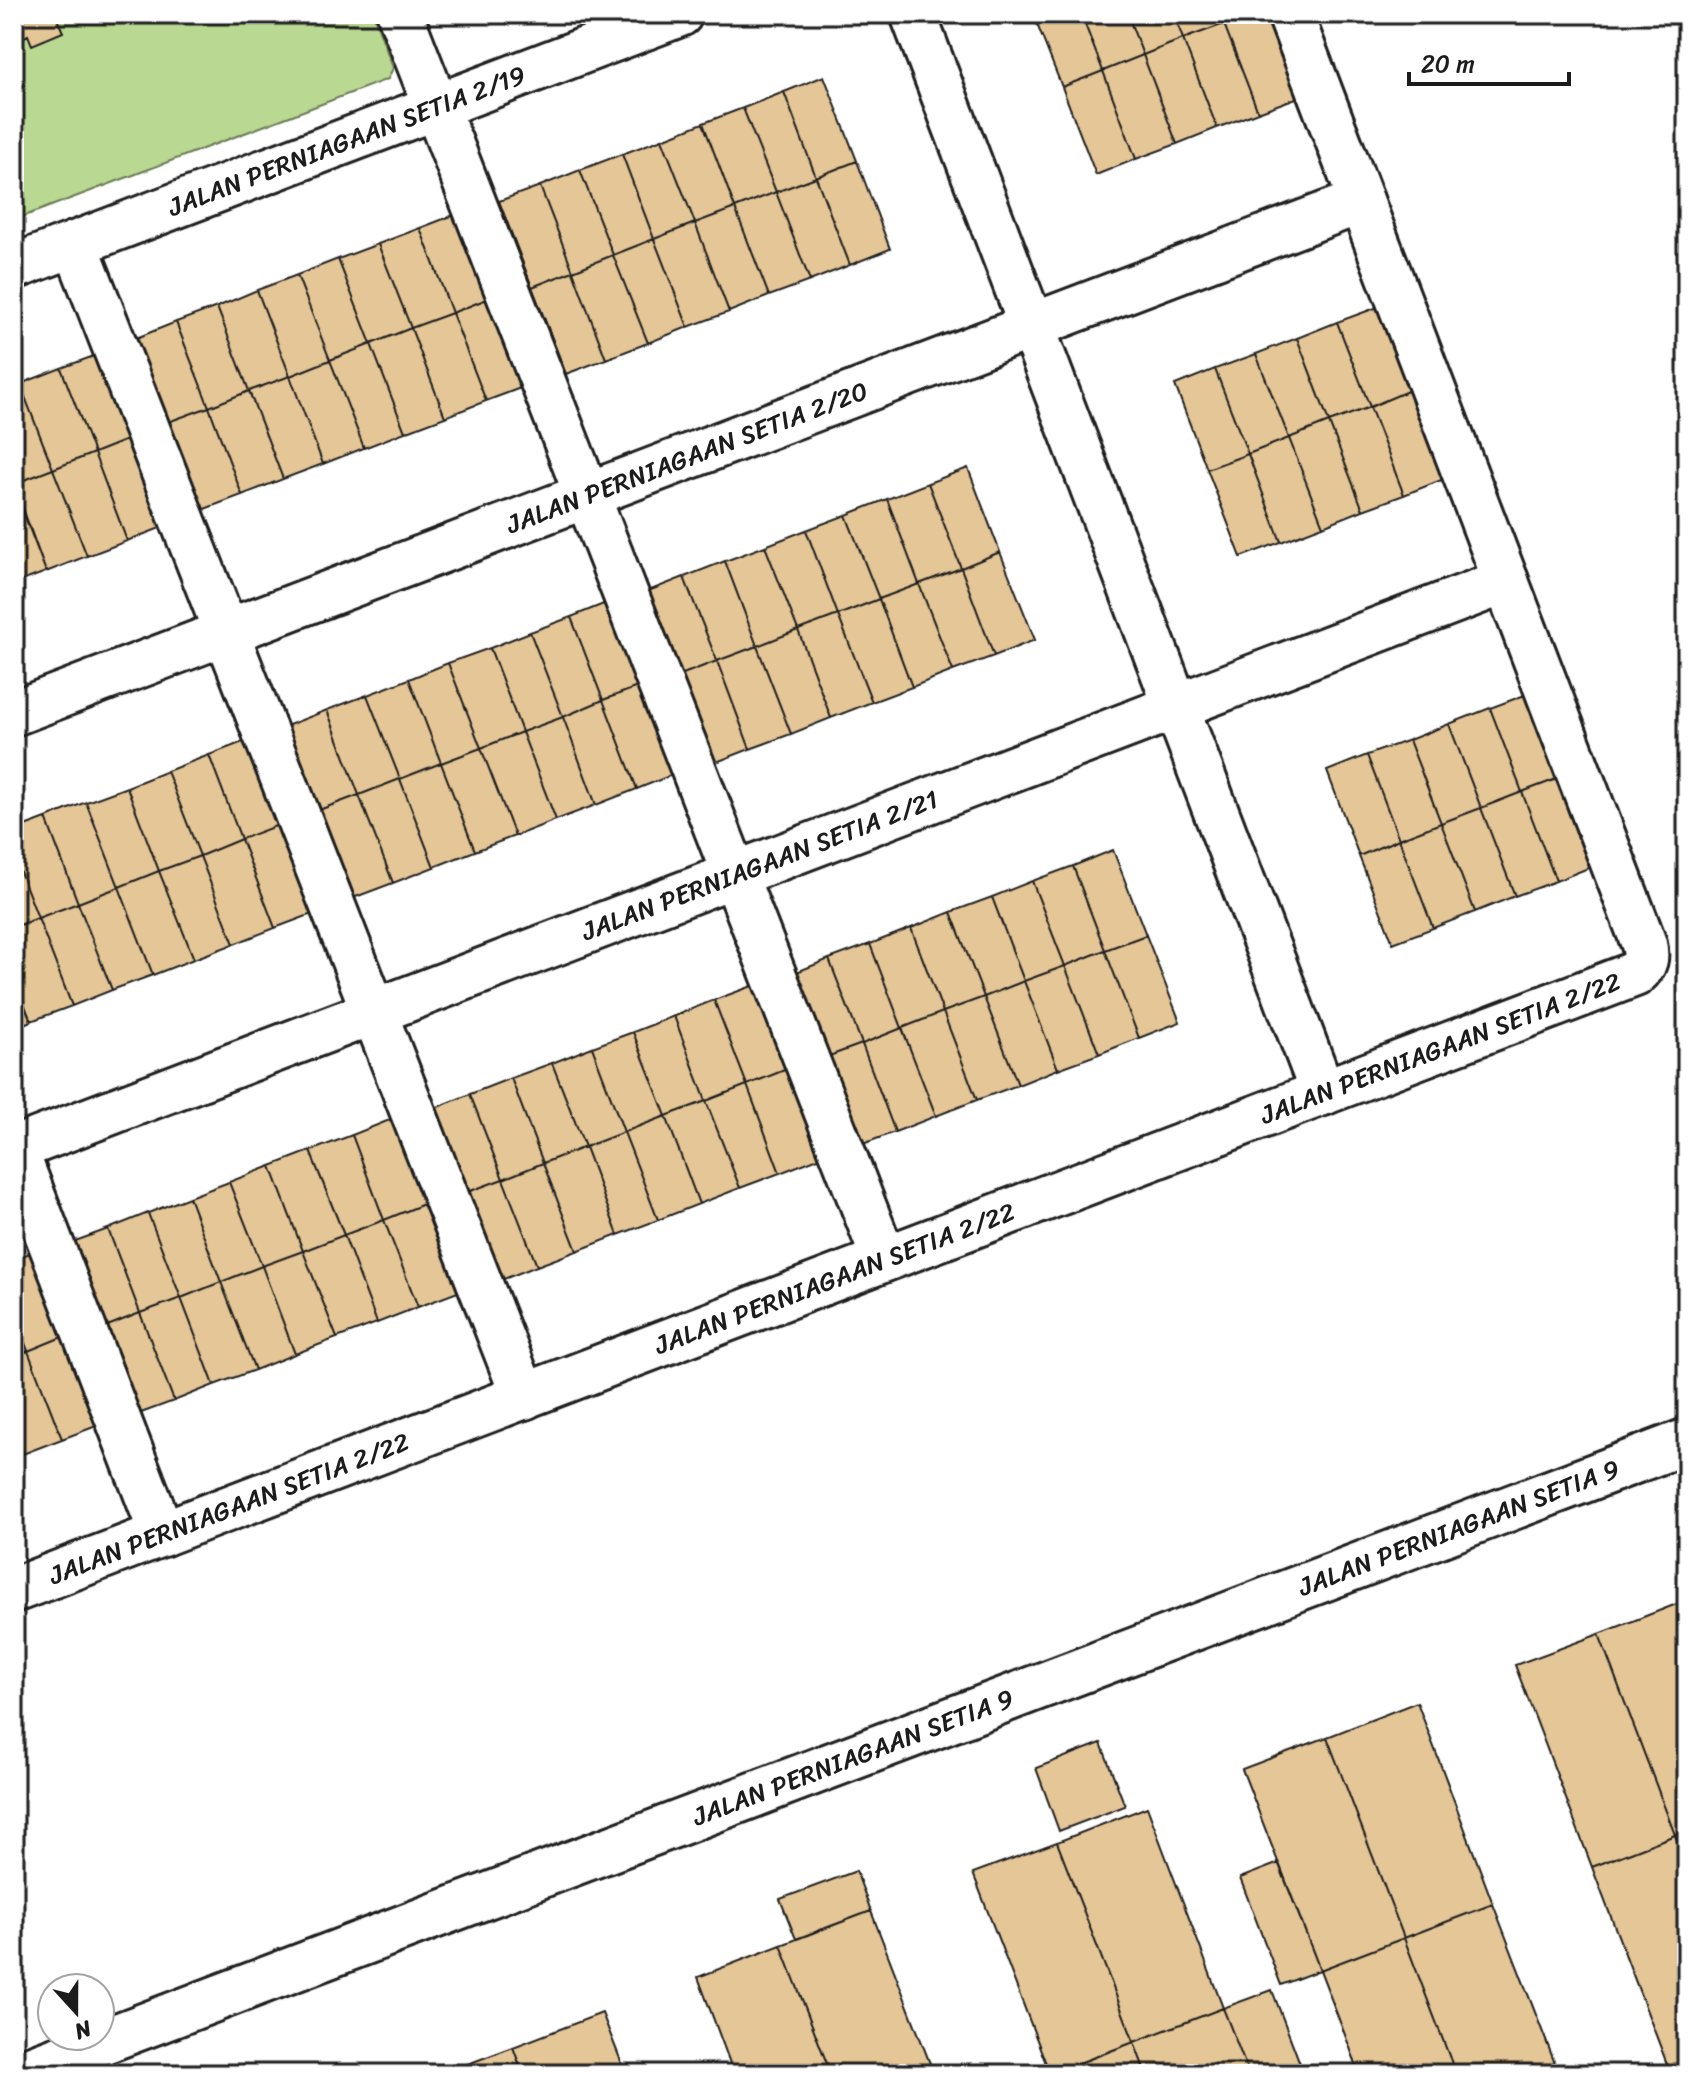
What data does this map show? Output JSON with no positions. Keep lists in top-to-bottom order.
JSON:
{
  "streets": {
    "street": [
      "JALAN PERNIAGAAN SETIA 2/19",
      "JALAN PERNIAGAAN SETIA 2/20",
      "JALAN PERNIAGAAN SETIA 2/21",
      "JALAN PERNIAGAAN SETIA 2/22",
      "JALAN PERNIAGAAN SETIA 9"
    ]
  },
  "crossings": [
    ["JALAN PERNIAGAAN SETIA 2/21", "JALAN PERNIAGAAN SETIA 2/22"]
  ],
  "scale_bar": "20 m",
  "north": "bottom"
}
